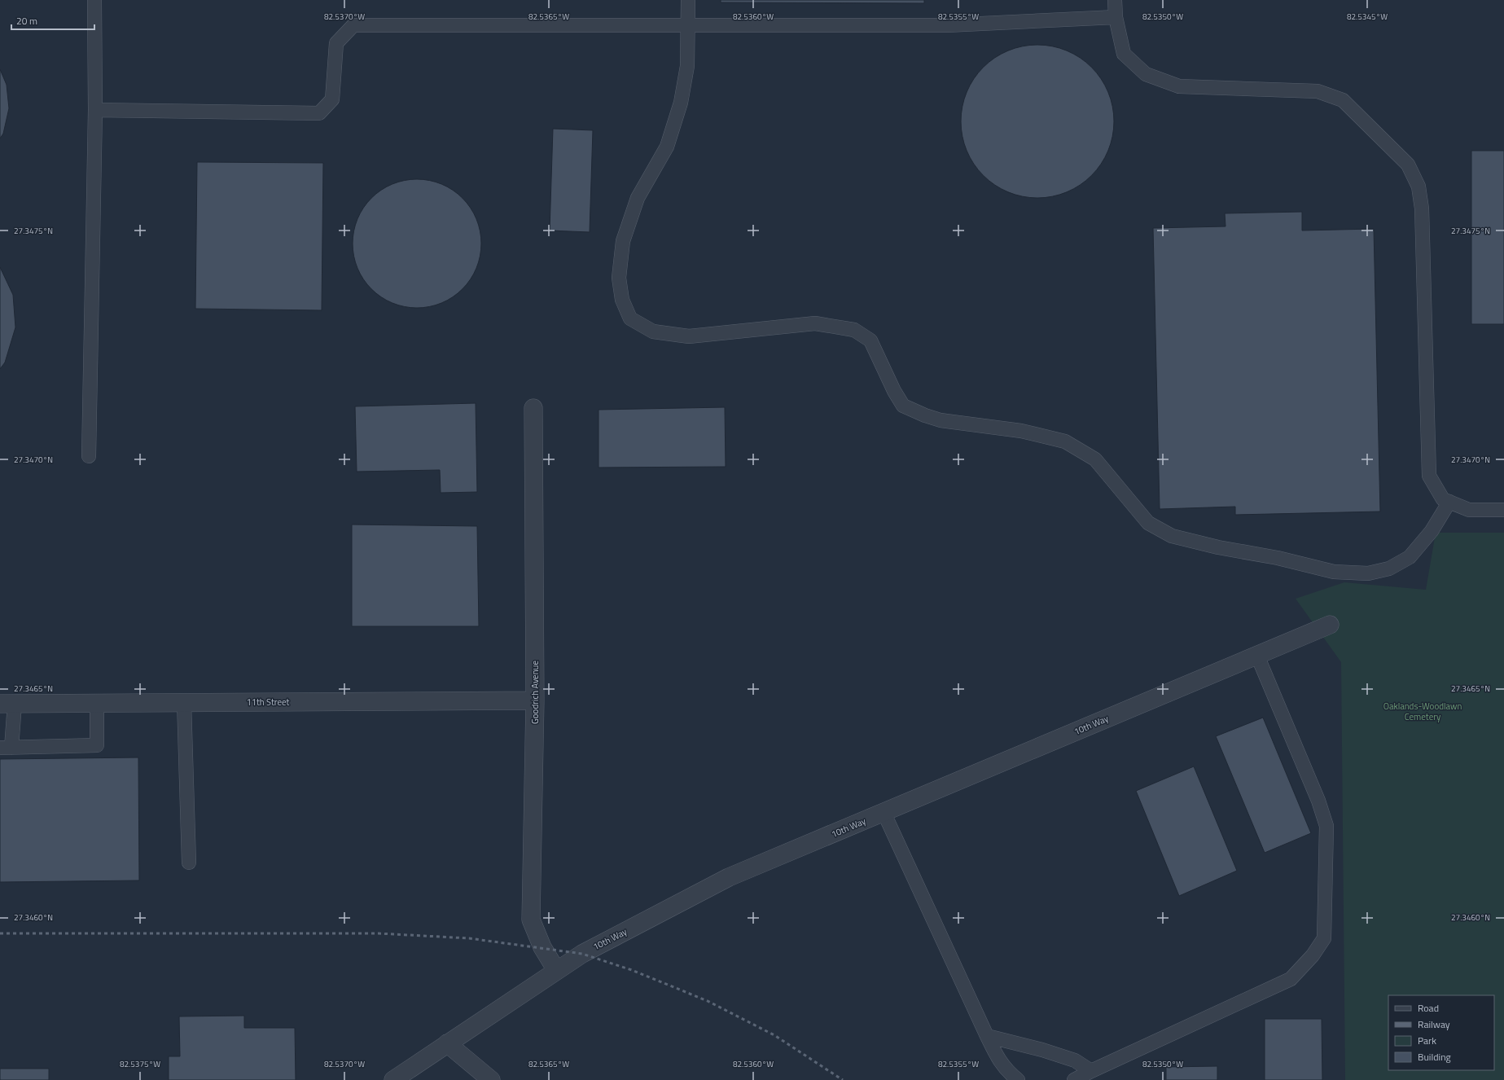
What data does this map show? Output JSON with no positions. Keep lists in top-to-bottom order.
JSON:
{
  "streets": {
    "street": ["Goodrich Avenue", "11th Street", "10th Way"]
  },
  "crossings": [
    ["Goodrich Avenue", "11th Street"],
    ["Goodrich Avenue", "10th Way"]
  ],
  "parks": ["Oaklands-Woodlawn Cemetery"],
  "legend": [
    "Road",
    "Railway",
    "Park",
    "Building"
  ],
  "scale_bar": "20 m",
  "coordinates": [
    "82.5370°W",
    "82.5365°W",
    "82.5360°W",
    "82.5355°W",
    "82.5350°W",
    "82.5345°W",
    "27.3475°N",
    "27.3470°N",
    "27.3465°N",
    "27.3460°N",
    "82.5375°W"
  ]
}
